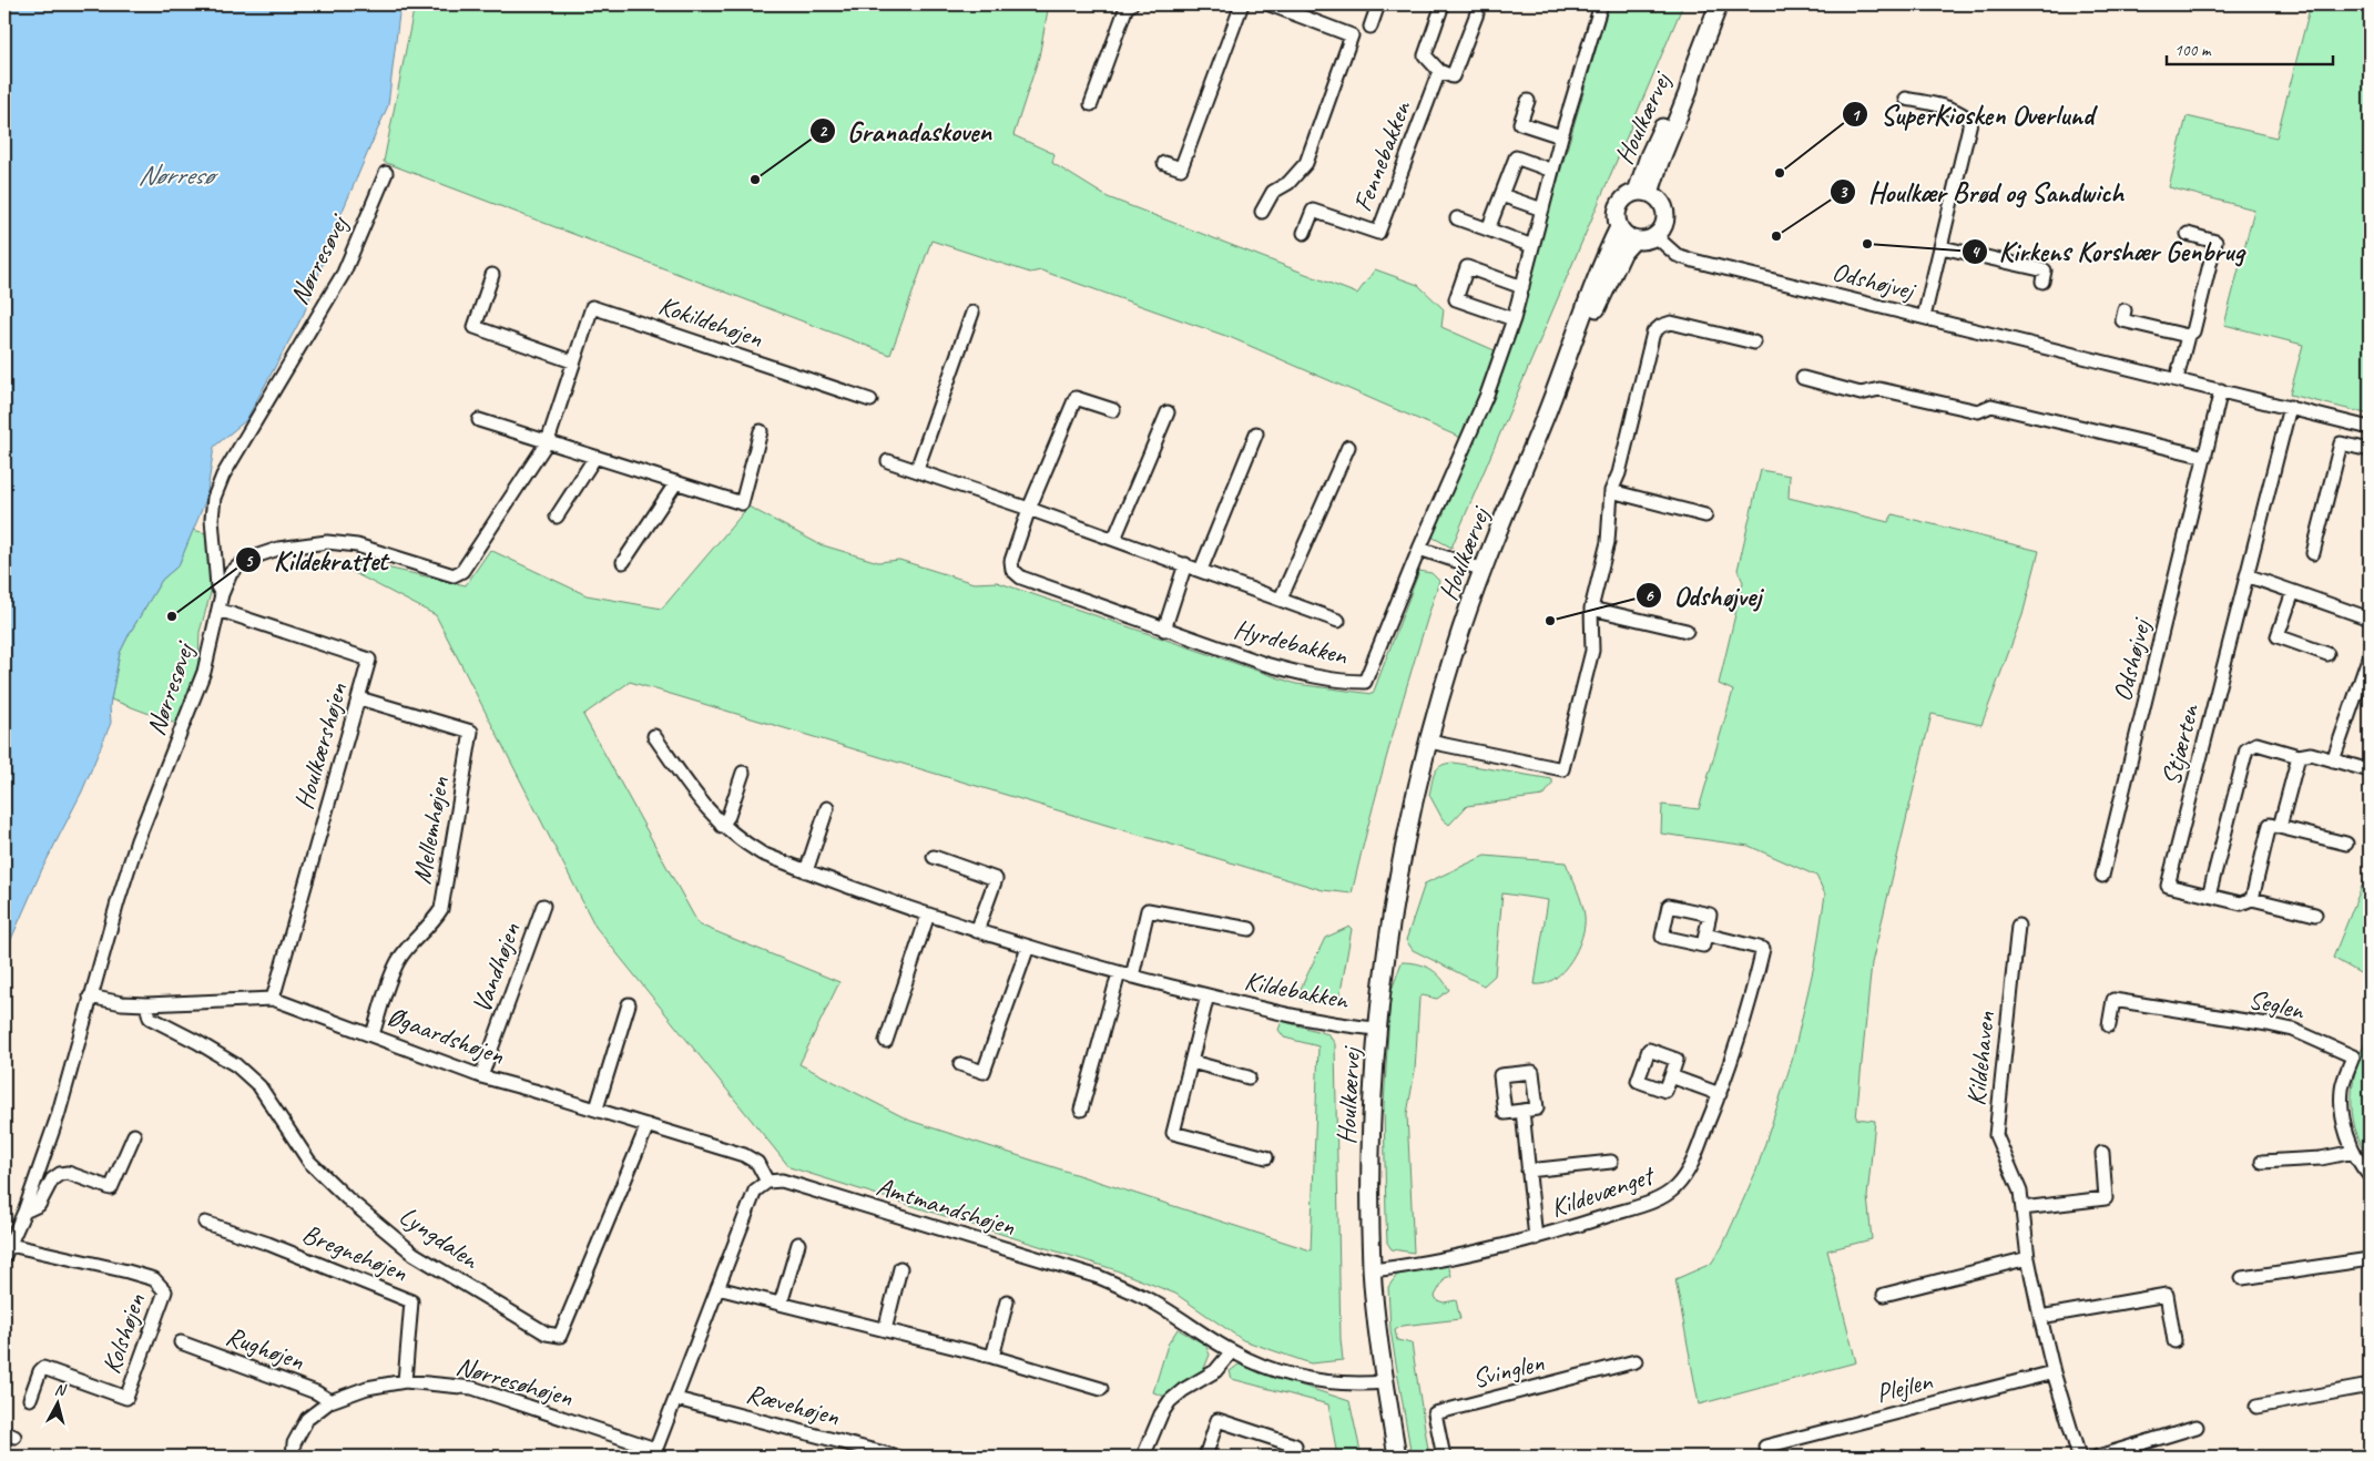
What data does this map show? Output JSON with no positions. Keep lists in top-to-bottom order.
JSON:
{
  "streets": {
    "street": [
      "Houlkærvej",
      "Fennebakken",
      "Nørresøvej",
      "Odshøjvej",
      "Kokildehøjen",
      "Hyrdebakken",
      "Stjærten",
      "Houlkærshøjen",
      "Mellemhøjen",
      "Vandhøjen",
      "Kildebakken",
      "Seglen",
      "Øgaardshøjen",
      "Kildehaven",
      "Kildevænget",
      "Amtmandshøjen",
      "Lyngdalen",
      "Bregnehøjen",
      "Kolshøjen",
      "Rughøjen",
      "Svinglen",
      "Nørresøhøjen",
      "Plejlen",
      "Rævehøjen"
    ]
  },
  "crossings": [
    ["Houlkærvej", "Odshøjvej"],
    ["Houlkærvej", "Kildebakken"],
    ["Houlkærvej", "Kildevænget"],
    ["Houlkærvej", "Amtmandshøjen"],
    ["Nørresøvej", "Kokildehøjen"],
    ["Nørresøvej", "Houlkærshøjen"],
    ["Nørresøvej", "Øgaardshøjen"],
    ["Nørresøvej", "Kolshøjen"],
    ["Odshøjvej", "Stjærten"],
    ["Houlkærshøjen", "Mellemhøjen"],
    ["Houlkærshøjen", "Øgaardshøjen"],
    ["Mellemhøjen", "Øgaardshøjen"],
    ["Vandhøjen", "Øgaardshøjen"],
    ["Øgaardshøjen", "Amtmandshøjen"],
    ["Øgaardshøjen", "Lyngdalen"],
    ["Bregnehøjen", "Nørresøhøjen"],
    ["Rughøjen", "Nørresøhøjen"]
  ],
  "water": ["Nørresø"],
  "places": [
    "SuperKiosken Overlund",
    "Granadaskoven",
    "Houlkær Brød og Sandwich",
    "Kirkens Korshær Genbrug",
    "Kildekrattet",
    "Odshøjvej"
  ],
  "scale_bar": "100 m",
  "north": "top"
}
